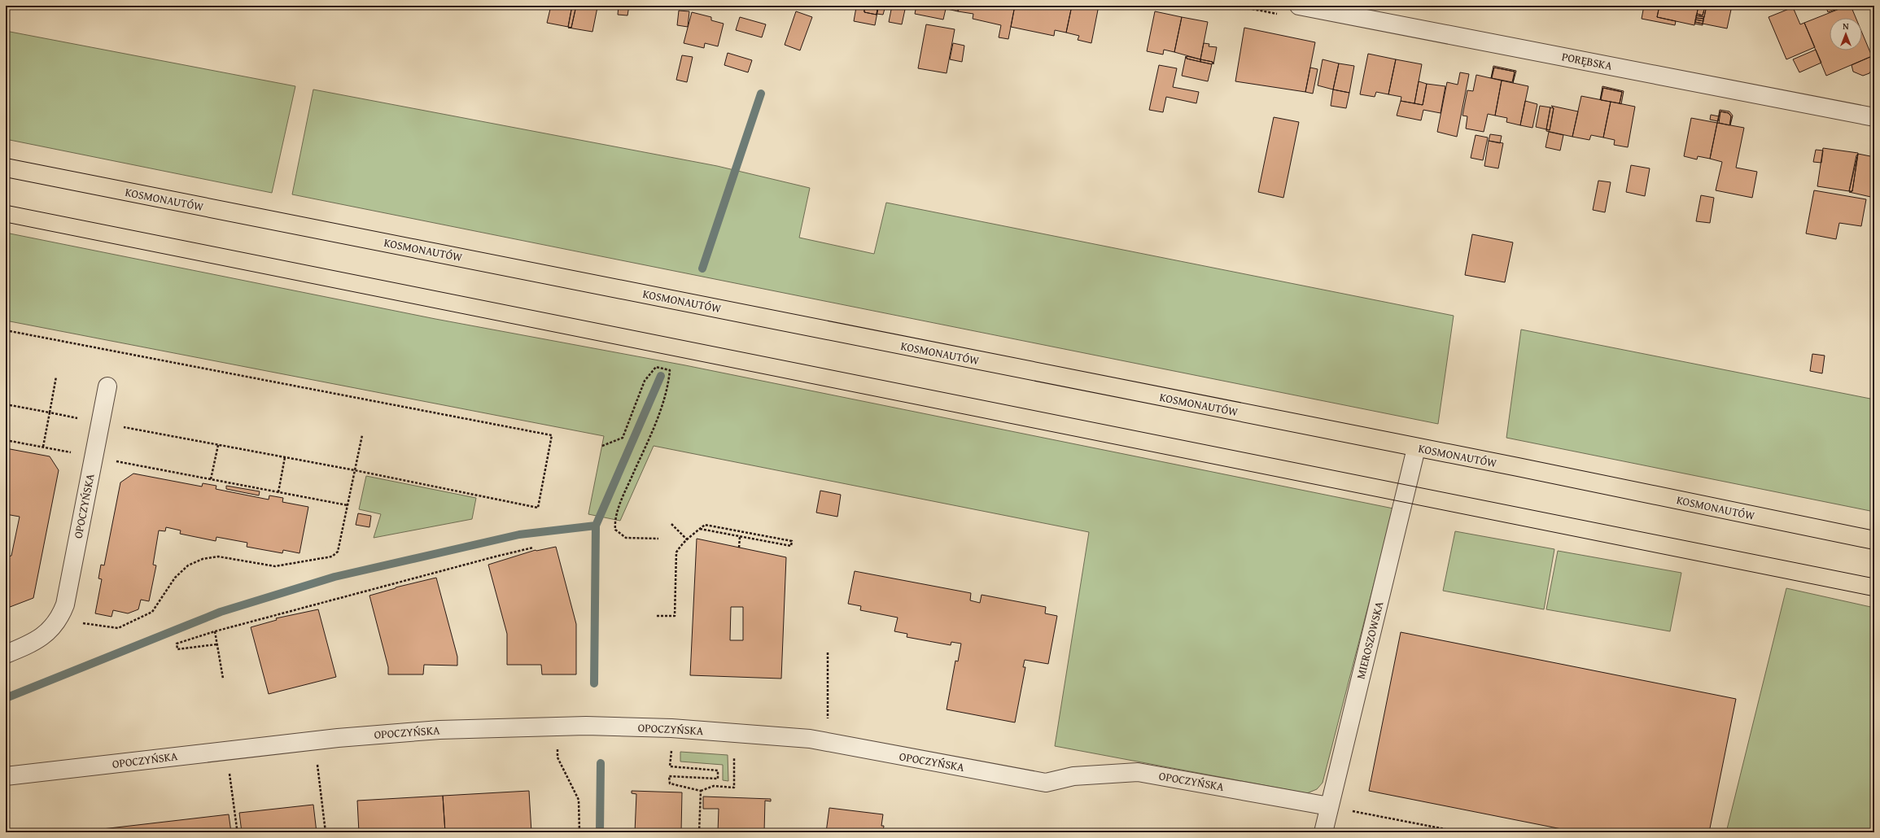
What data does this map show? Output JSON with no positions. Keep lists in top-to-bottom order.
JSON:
{
  "streets": {
    "main road": ["KOSMONAUTÓW"],
    "street": ["PORĘBSKA", "OPOCZYŃSKA", "MIEROSZOWSKA"]
  },
  "crossings": [
    ["KOSMONAUTÓW", "MIEROSZOWSKA"],
    ["OPOCZYŃSKA", "MIEROSZOWSKA"]
  ],
  "north": "top"
}
